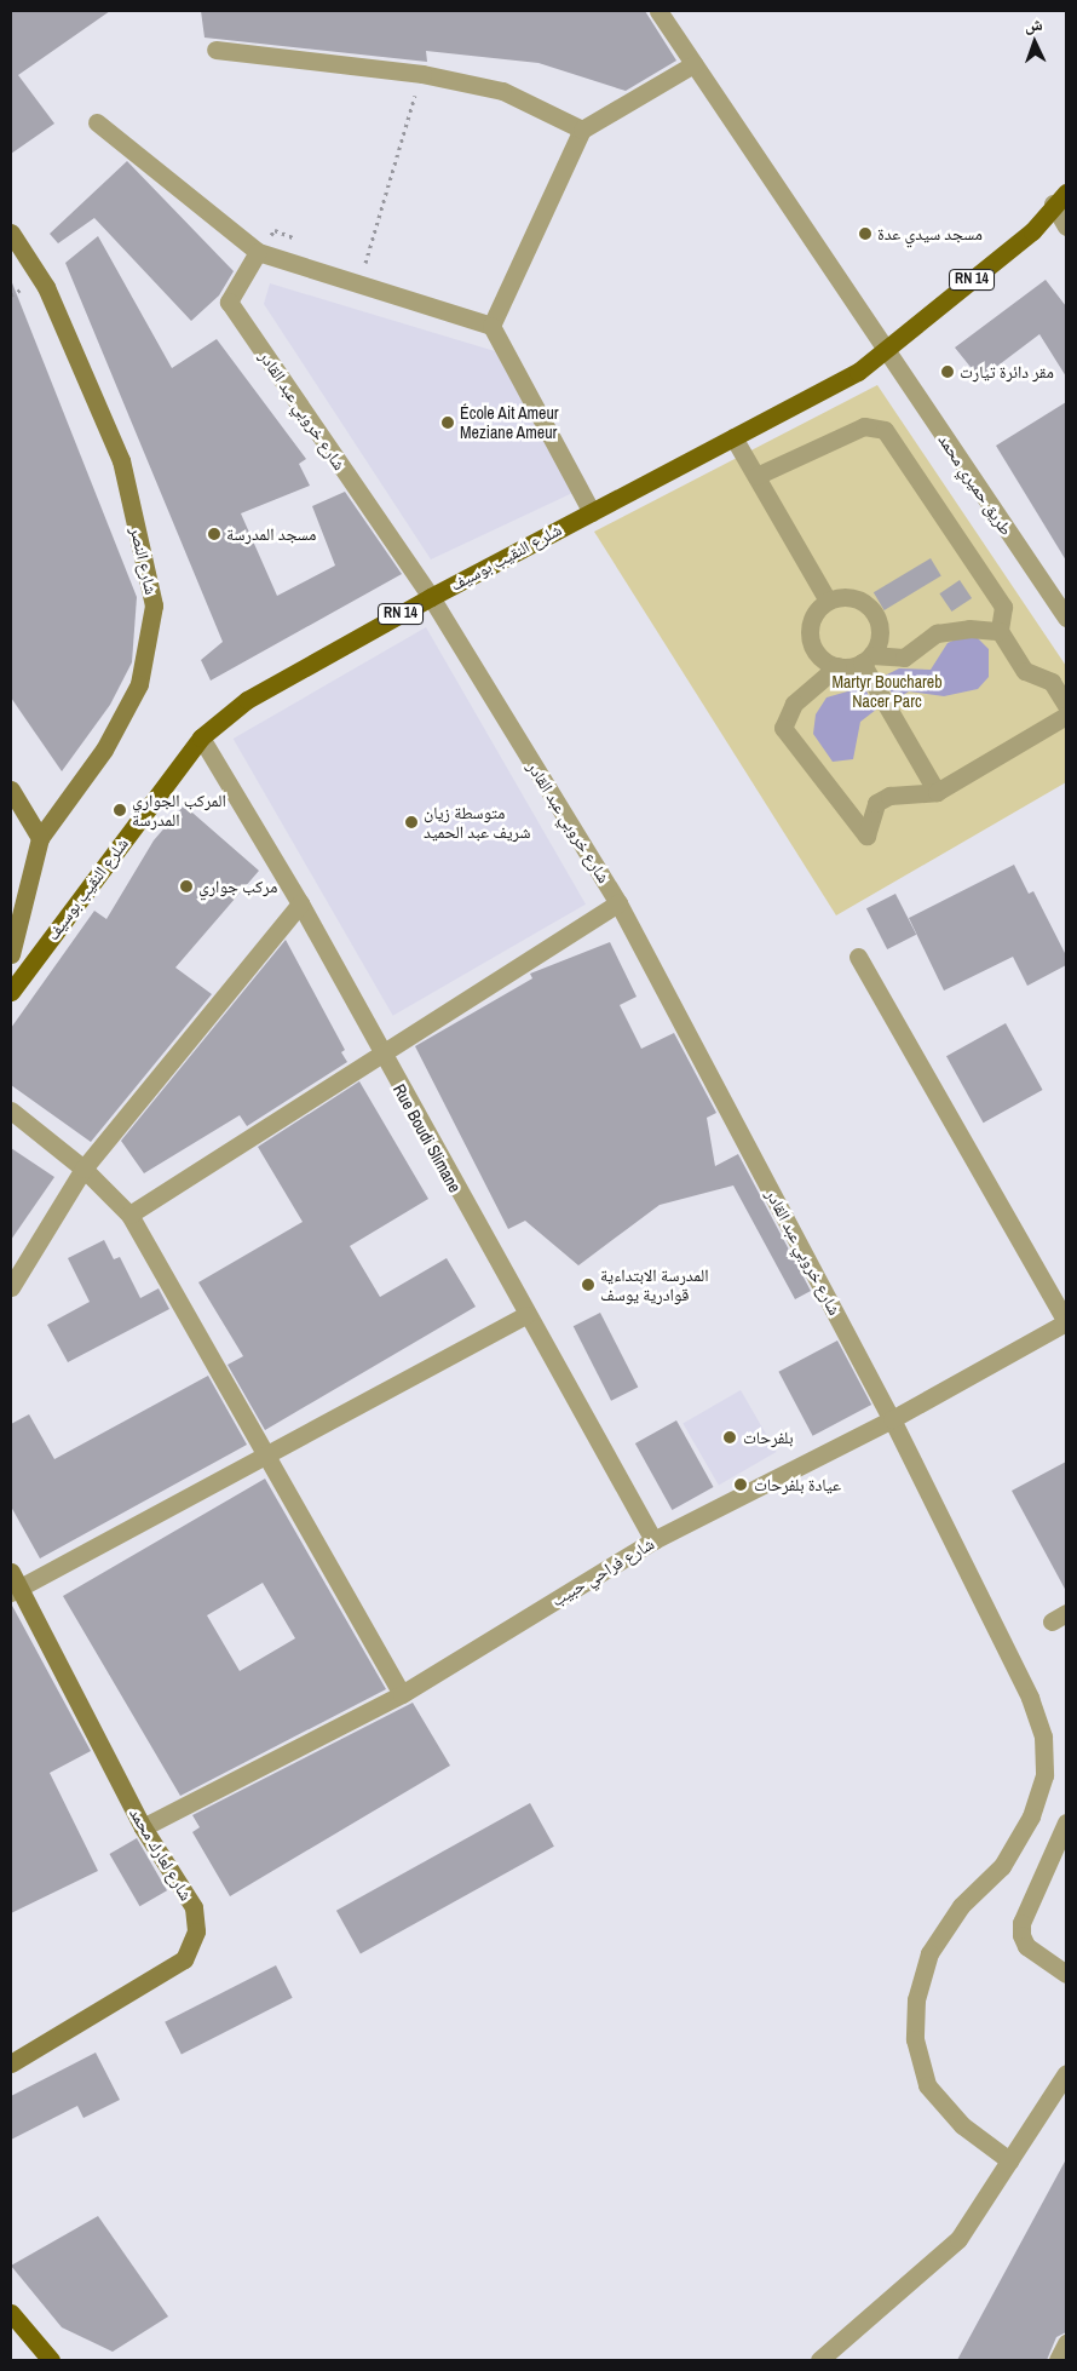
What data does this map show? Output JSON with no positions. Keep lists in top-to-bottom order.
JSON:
{
  "streets": {
    "main road": ["RN 14", "شلرع النقيب بوسيف"],
    "street": [
      "شارع خروبي عبد القادر",
      "طريق حميري محمد",
      "شارع النصر",
      "Rue Boudi Slimane",
      "شارع فراحي حبيب",
      "شارع لعارك محمد"
    ]
  },
  "crossings": [
    ["شارع خروبي عبد القادر", "شلرع النقيب بوسيف"],
    ["شارع خروبي عبد القادر", "شارع فراحي حبيب"],
    ["طريق حميري محمد", "شلرع النقيب بوسيف"],
    ["شلرع النقيب بوسيف", "Rue Boudi Slimane"],
    ["Rue Boudi Slimane", "شارع فراحي حبيب"],
    ["شارع فراحي حبيب", "شارع لعارك محمد"]
  ],
  "parks": ["Martyr Bouchareb Nacer Parc"],
  "places": [
    "مسجد سيدي عدة",
    "مقر دائرة تيارت",
    "École Ait Ameur Meziane Ameur",
    "مسجد المدرسة",
    "المركب الجواري المدرسة",
    "متوسطة زيان شريف عبد الحميد",
    "مركب جواري",
    "المدرسة الابتداءية قوادرية يوسف",
    "بلفرحات",
    "عيادة بلفرحات"
  ],
  "north": "top"
}
